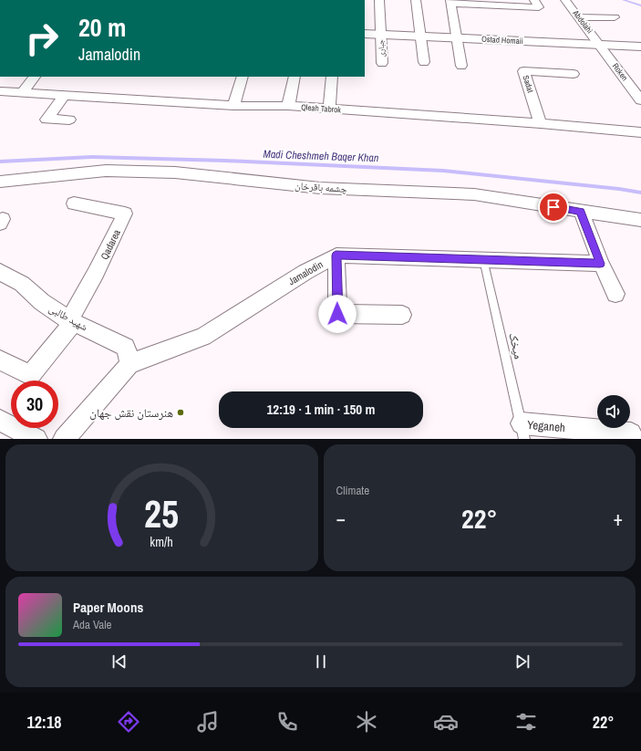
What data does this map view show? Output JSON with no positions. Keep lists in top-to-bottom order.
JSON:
{
  "streets": {
    "street": [
      "Abdolahi",
      "Ostad Homaii",
      "جباری",
      "Roken",
      "Sadat",
      "Qleah Tabrok",
      "چشمه باقرخان",
      "Qadarea",
      "Jamalodin",
      "شهید طالبی",
      "Yeganeh"
    ],
    "lane": ["میخک"]
  },
  "crossings": [
    ["Abdolahi", "Ostad Homaii"],
    ["Abdolahi", "Roken"],
    ["Ostad Homaii", "جباری"],
    ["Ostad Homaii", "Roken"],
    ["Sadat", "Qleah Tabrok"],
    ["Qadarea", "شهید طالبی"],
    ["Jamalodin", "شهید طالبی"],
    ["میخک", "Yeganeh"]
  ],
  "water": ["Madi Cheshmeh Baqer Khan"],
  "places": ["هنرستان نقش جهان"],
  "page": {
    "turn": ["20 m", "Jamalodin"],
    "limit": "30",
    "trip": "12:19 · 1 min · 150 m",
    "tile": "Climate",
    "heat": ["−", "22°", "+"],
    "song": ["Paper Moons", "Ada Vale"],
    "tabs": ["12:18", "22°"],
    "gauge": ["25", "km/h"]
  }
}
